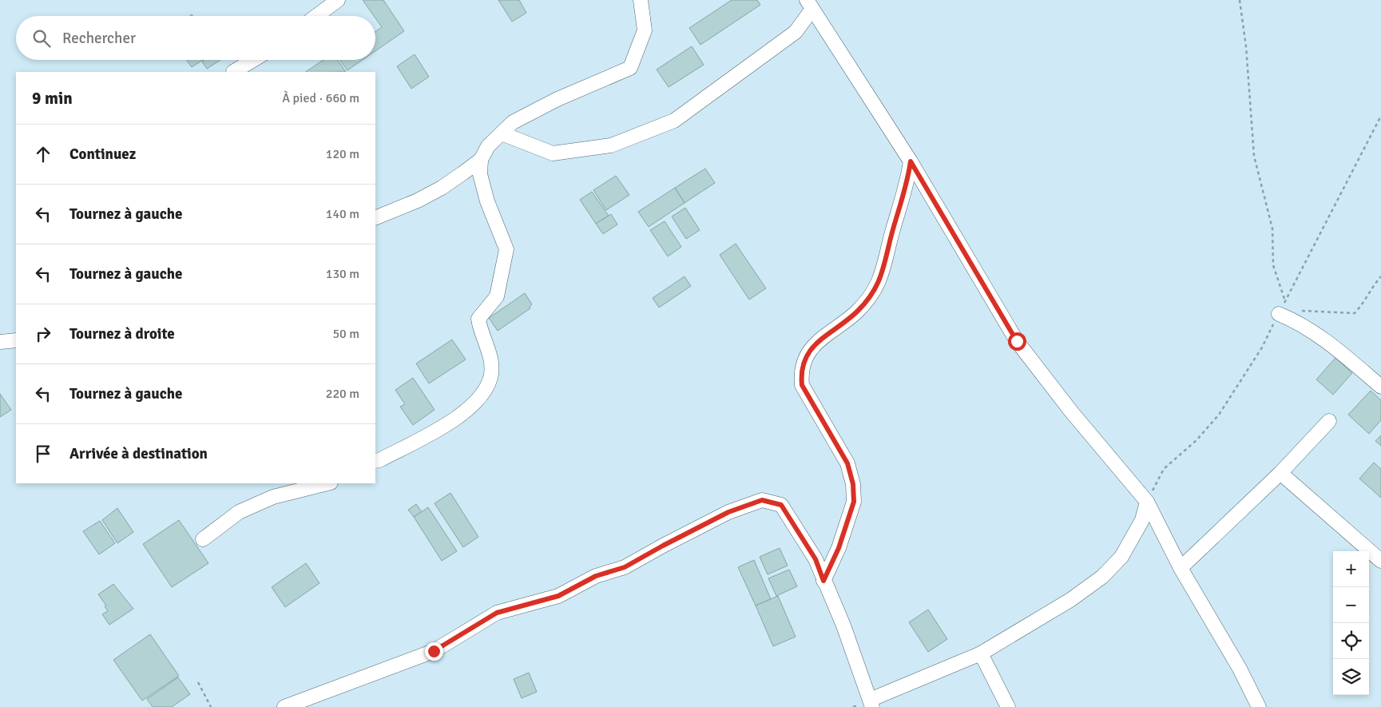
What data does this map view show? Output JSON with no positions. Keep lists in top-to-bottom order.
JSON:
{
  "page": {
    "search": "Rechercher",
    "heading": ["9 min", "À pied · 660 m"],
    "list": [
      ["Continuez", "120 m"],
      ["Tournez à gauche", "140 m"],
      ["Tournez à gauche", "130 m"],
      ["Tournez à droite", "50 m"],
      ["Tournez à gauche", "220 m"],
      "Arrivée à destination"
    ],
    "map_buttons": ["+", "−"]
  }
}
